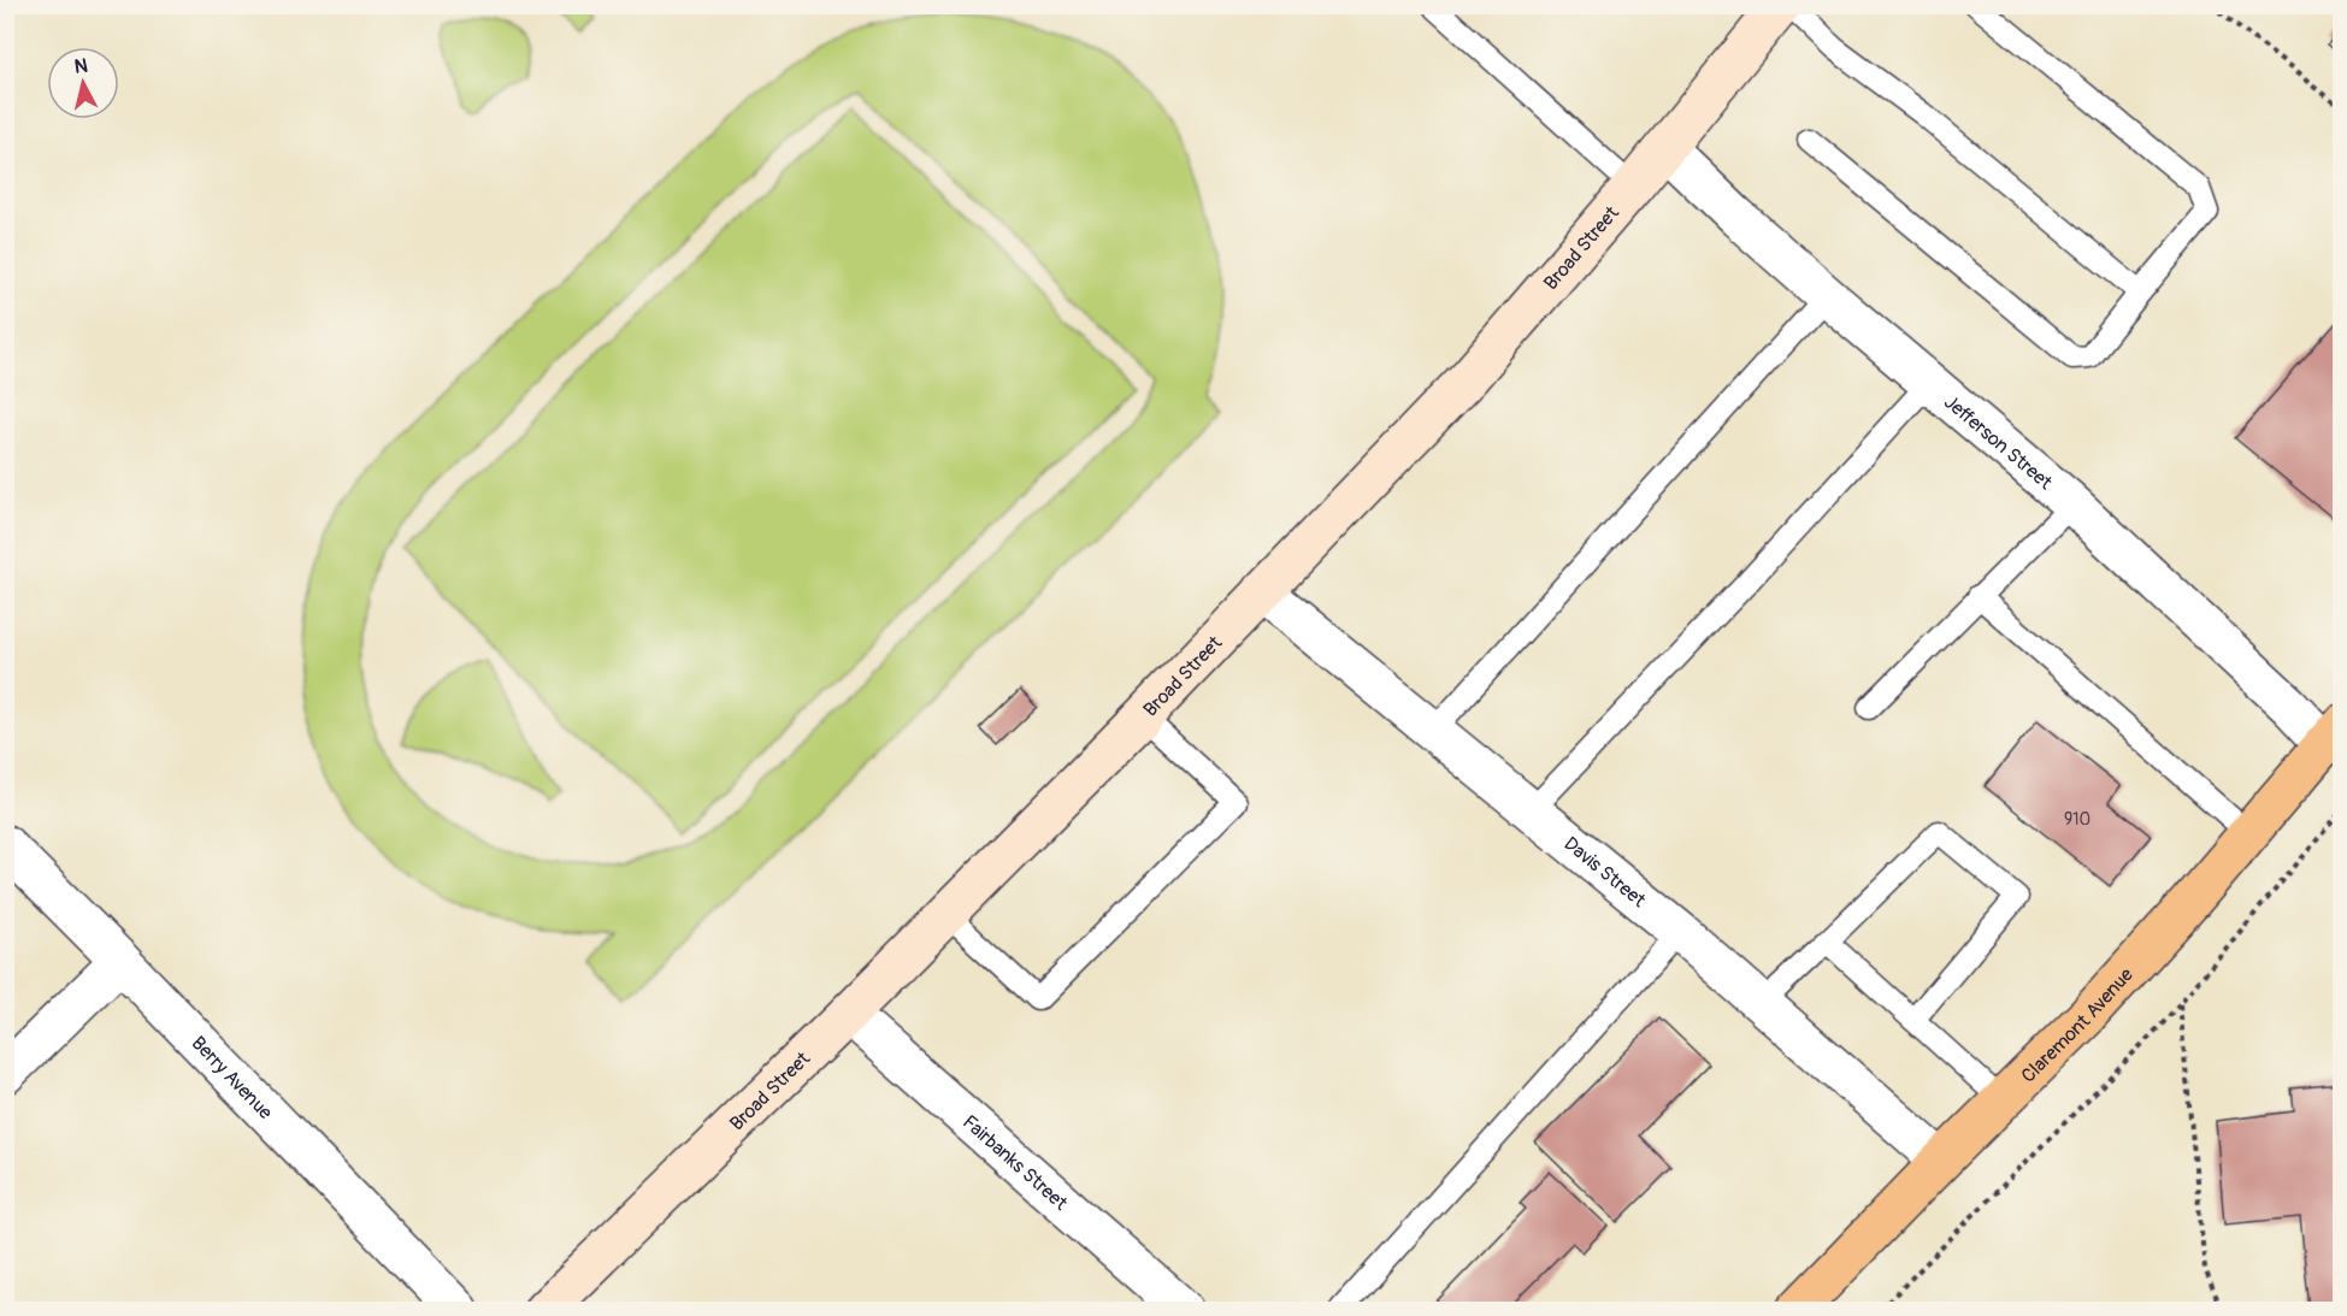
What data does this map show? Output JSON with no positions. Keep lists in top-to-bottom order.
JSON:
{
  "streets": {
    "main road": ["Claremont Avenue"],
    "street": [
      "Broad Street",
      "Jefferson Street",
      "Davis Street",
      "Berry Avenue",
      "Fairbanks Street"
    ]
  },
  "crossings": [
    ["Broad Street", "Jefferson Street"],
    ["Broad Street", "Davis Street"],
    ["Broad Street", "Fairbanks Street"],
    ["Jefferson Street", "Claremont Avenue"],
    ["Davis Street", "Claremont Avenue"]
  ],
  "house_numbers": ["910"],
  "north": "top"
}
